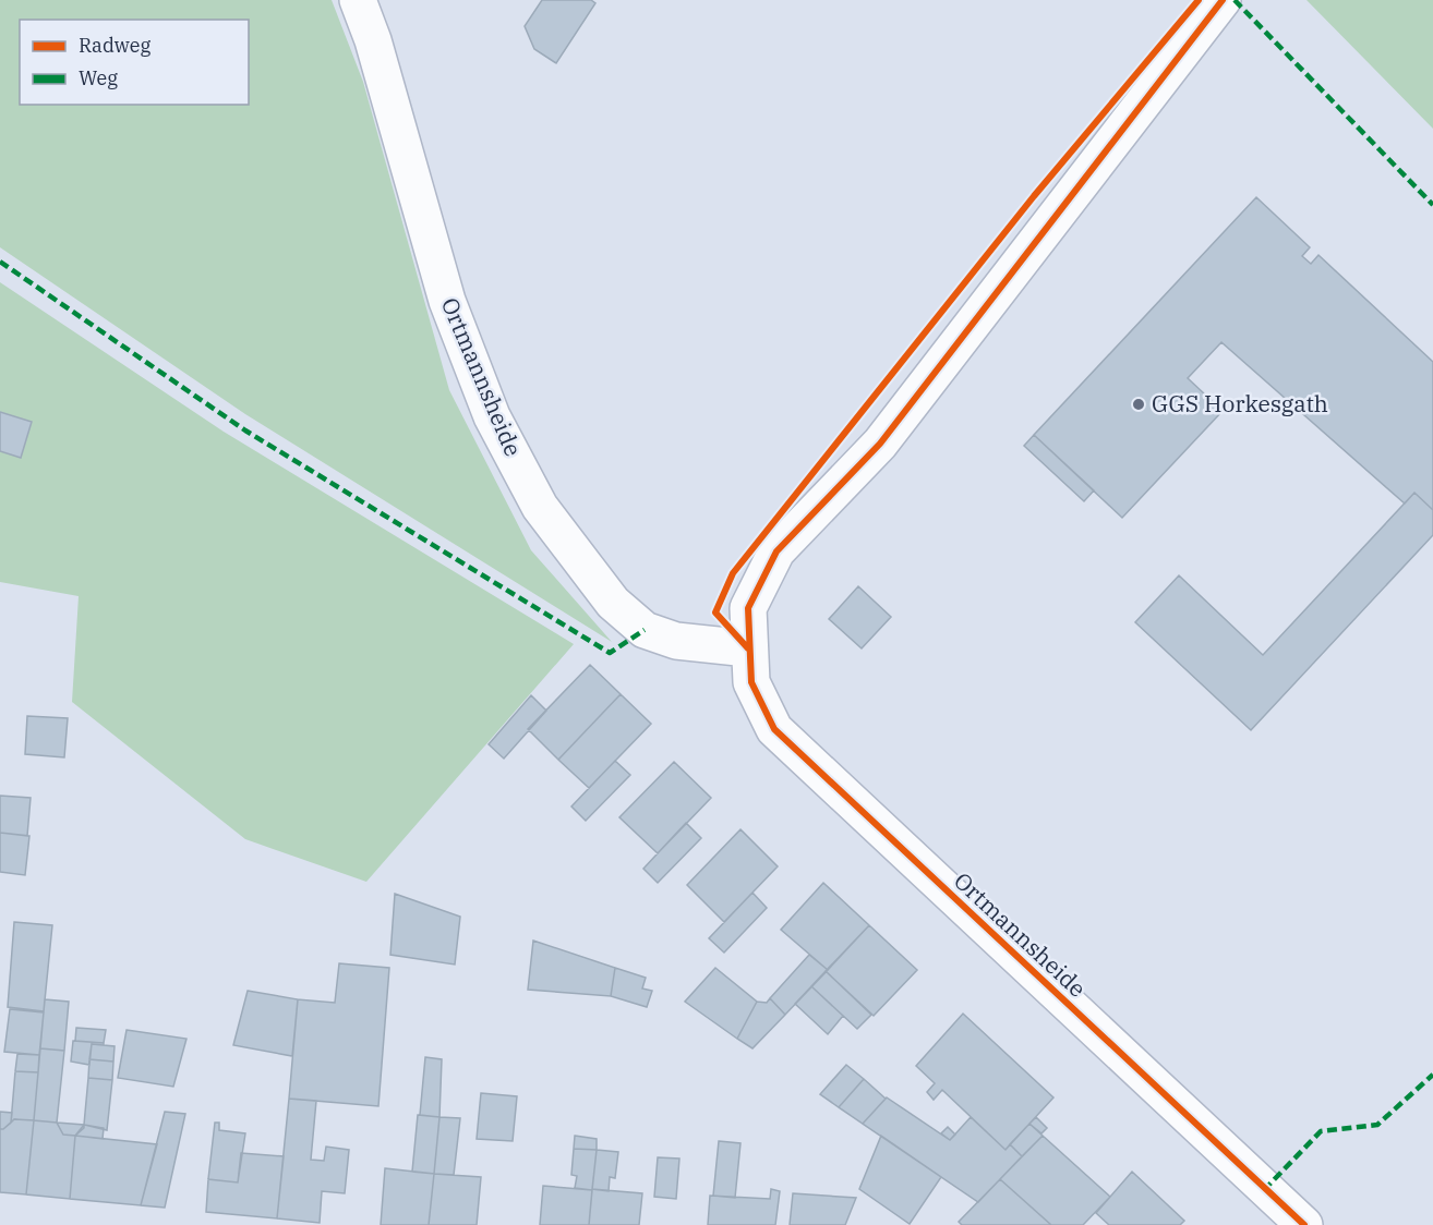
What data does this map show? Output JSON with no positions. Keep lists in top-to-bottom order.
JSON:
{
  "streets": {
    "street": ["Ortmannsheide"]
  },
  "places": ["GGS Horkesgath"],
  "legend": ["Radweg", "Weg"]
}
